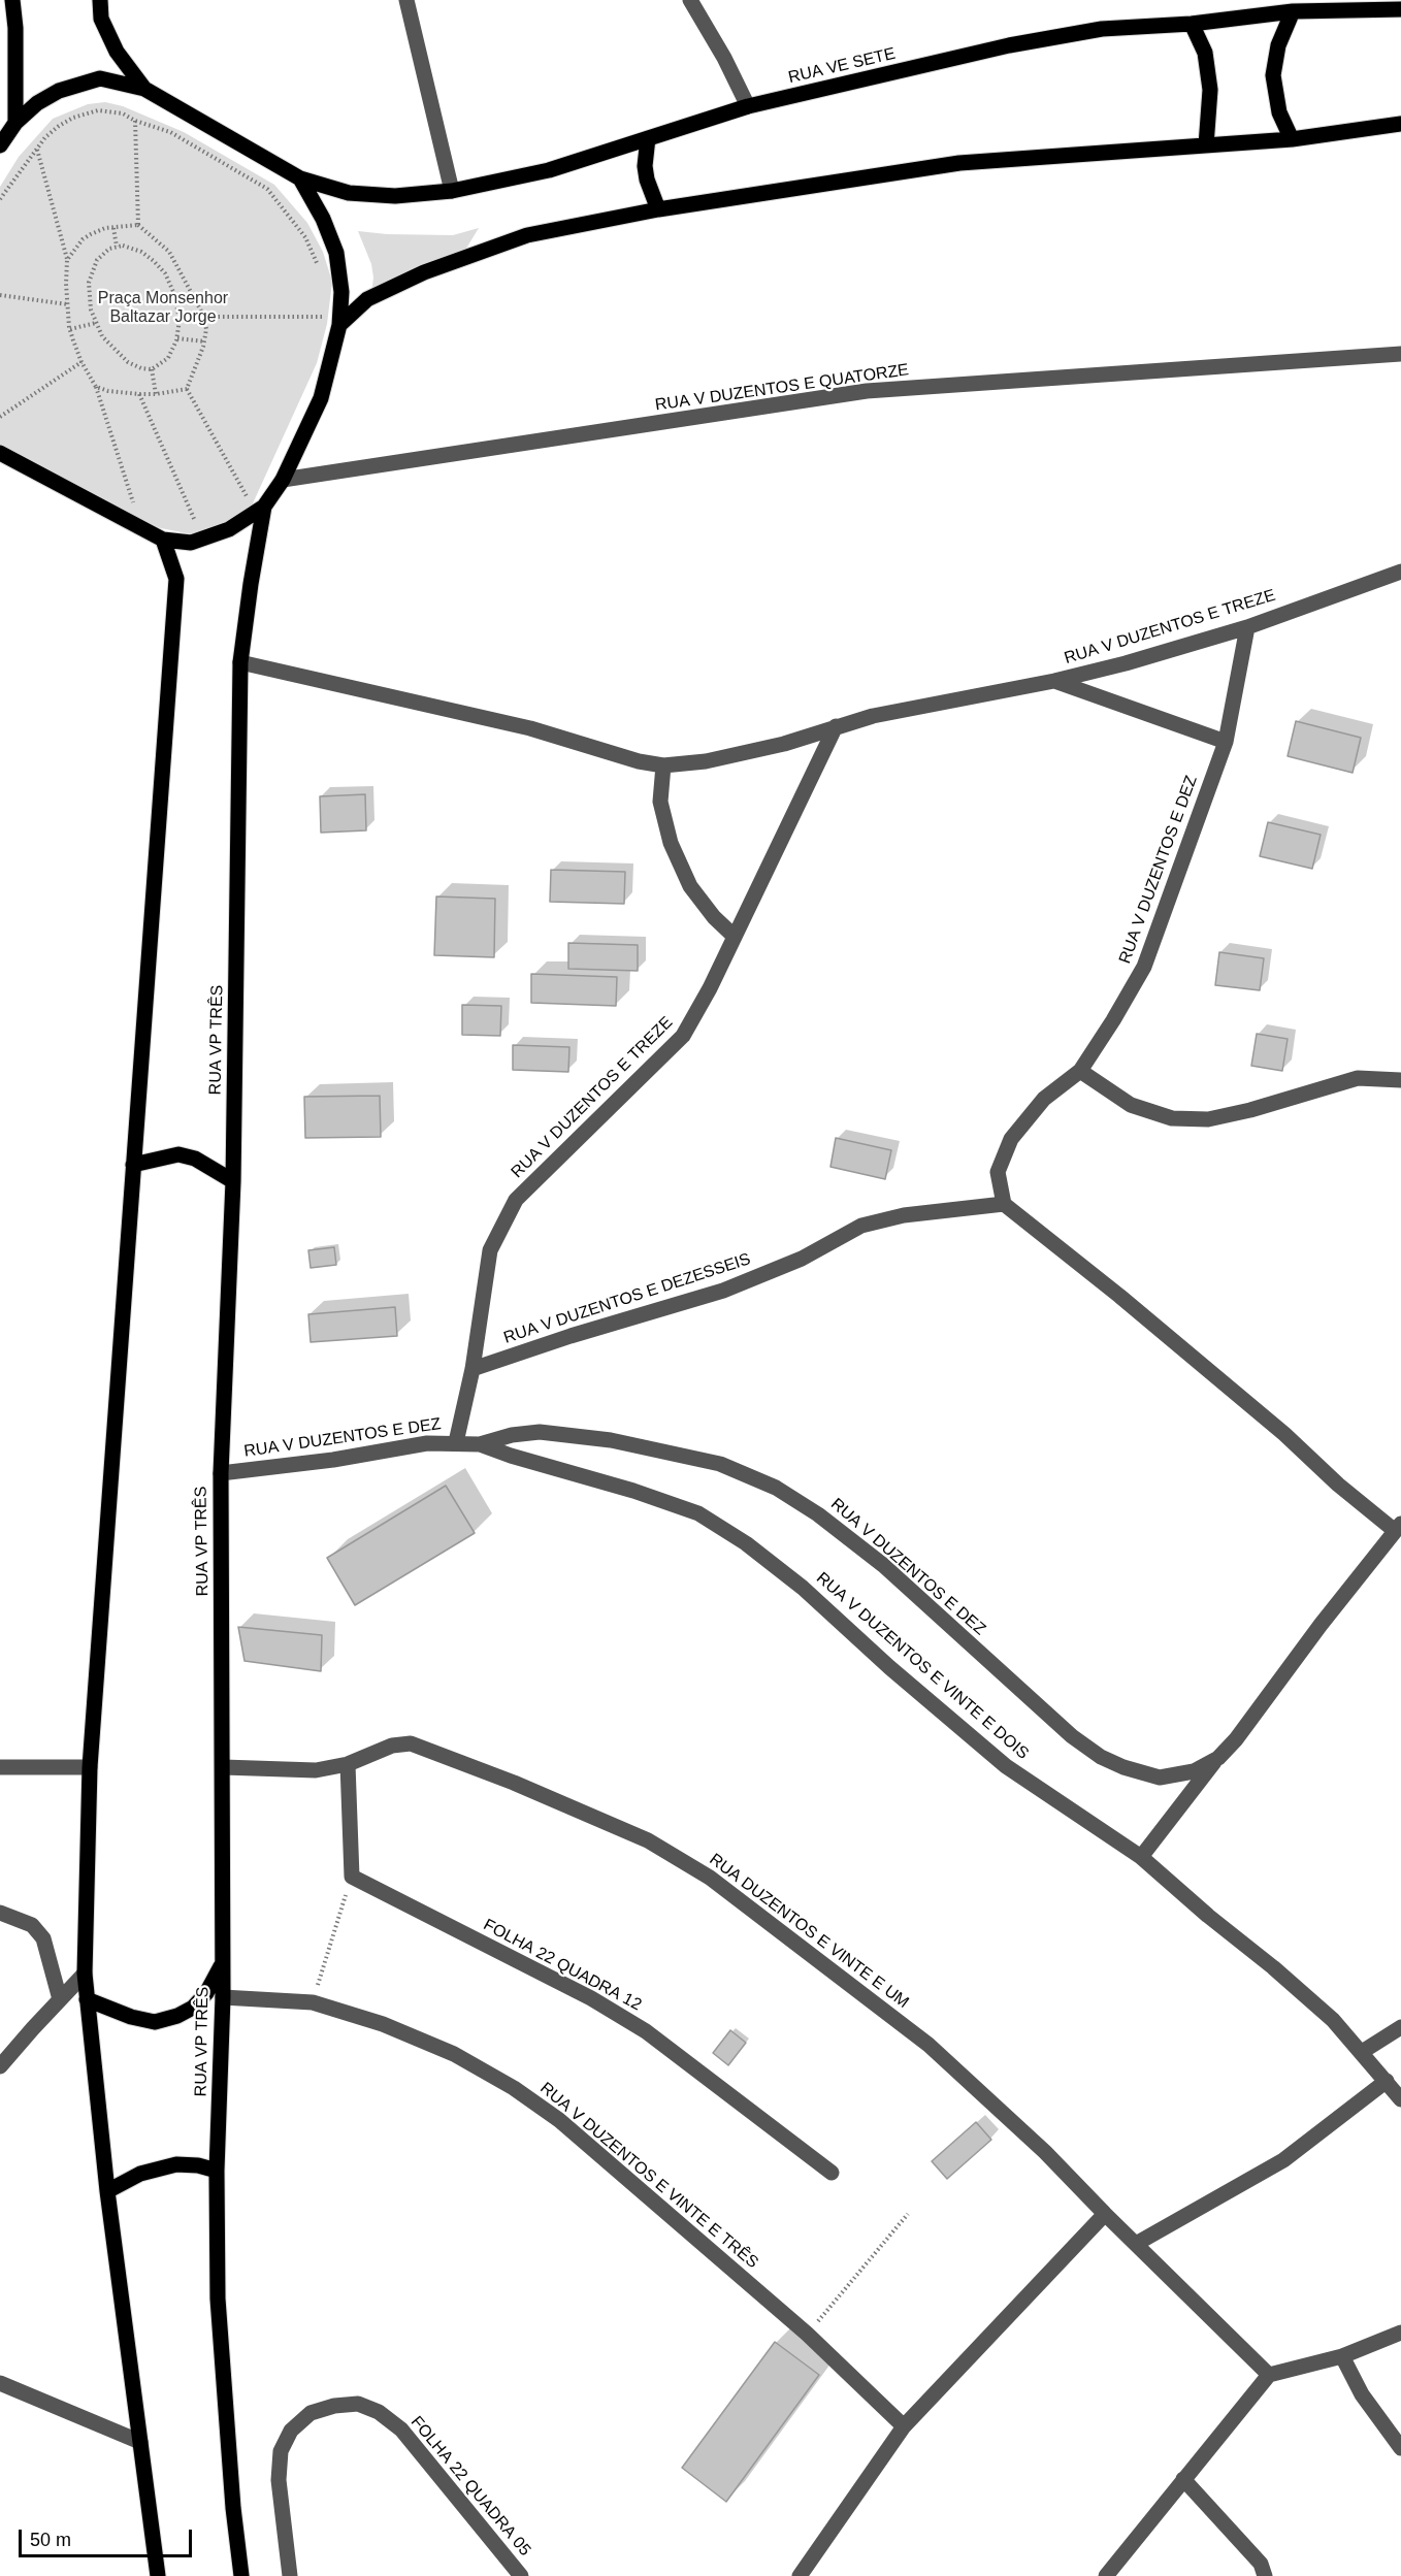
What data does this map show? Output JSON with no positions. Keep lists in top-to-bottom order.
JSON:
{
  "streets": {
    "main road": ["RUA VE SETE", "RUA VP TRÊS"],
    "street": [
      "RUA V DUZENTOS E QUATORZE",
      "RUA V DUZENTOS E TREZE",
      "RUA V DUZENTOS E DEZ",
      "RUA V DUZENTOS E DEZESSEIS",
      "RUA V DUZENTOS E VINTE E DOIS",
      "RUA DUZENTOS E VINTE E UM",
      "FOLHA 22 QUADRA 12",
      "RUA V DUZENTOS E VINTE E TRÊS",
      "FOLHA 22 QUADRA 05"
    ]
  },
  "crossings": [
    ["RUA V DUZENTOS E TREZE", "RUA V DUZENTOS E DEZ"],
    ["RUA V DUZENTOS E TREZE", "RUA VP TRÊS"],
    ["RUA V DUZENTOS E TREZE", "RUA V DUZENTOS E DEZESSEIS"],
    ["RUA V DUZENTOS E DEZ", "RUA VP TRÊS"],
    ["RUA V DUZENTOS E DEZ", "RUA V DUZENTOS E DEZESSEIS"],
    ["RUA V DUZENTOS E DEZ", "RUA V DUZENTOS E VINTE E DOIS"],
    ["RUA VP TRÊS", "RUA DUZENTOS E VINTE E UM"],
    ["RUA VP TRÊS", "RUA V DUZENTOS E VINTE E TRÊS"]
  ],
  "parks": ["Praça Monsenhor Baltazar Jorge"],
  "scale_bar": "50 m"
}
